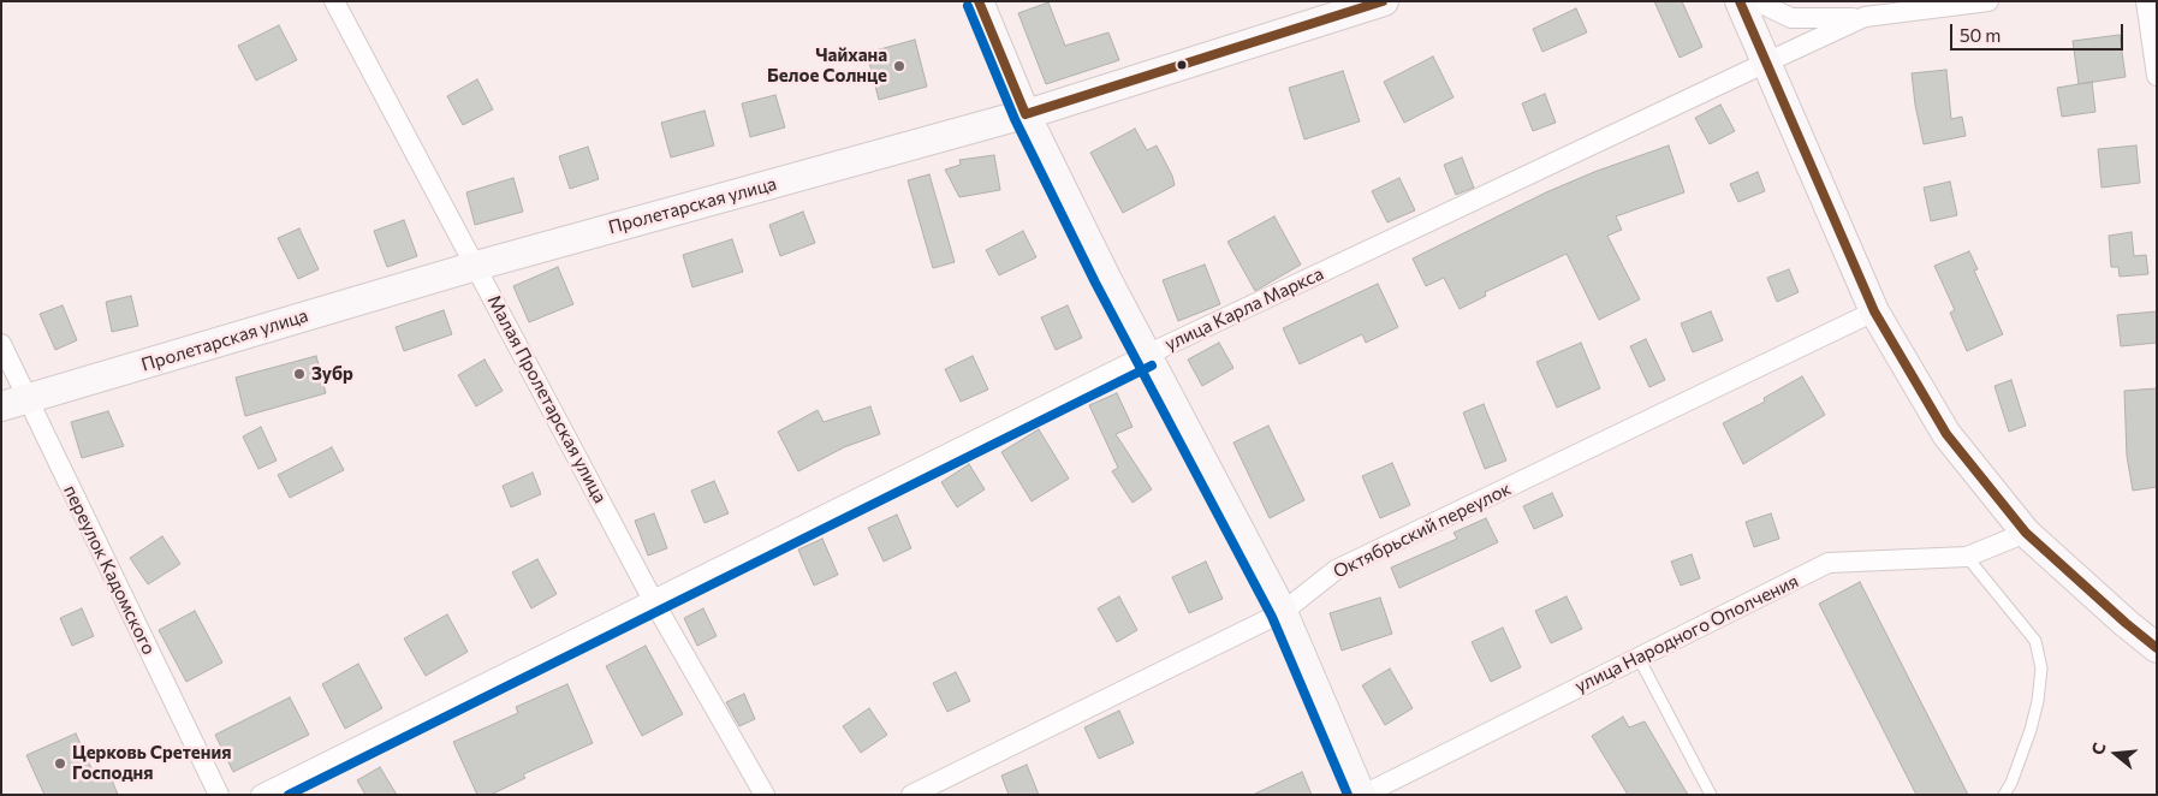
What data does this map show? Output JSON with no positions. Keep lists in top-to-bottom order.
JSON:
{
  "streets": {
    "main road": ["Пролетарская улица"],
    "street": [
      "улица Карла Маркса",
      "Малая Пролетарская улица",
      "Октябрьский переулок",
      "переулок Кадомского",
      "улица Народного Ополчения"
    ]
  },
  "crossings": [
    ["Пролетарская улица", "Малая Пролетарская улица"],
    ["Пролетарская улица", "переулок Кадомского"],
    ["улица Карла Маркса", "Малая Пролетарская улица"]
  ],
  "places": ["Чайхана Белое Солнце", "Зубр", "Церковь Сретения Господня"],
  "scale_bar": "50 m",
  "north": "left"
}
